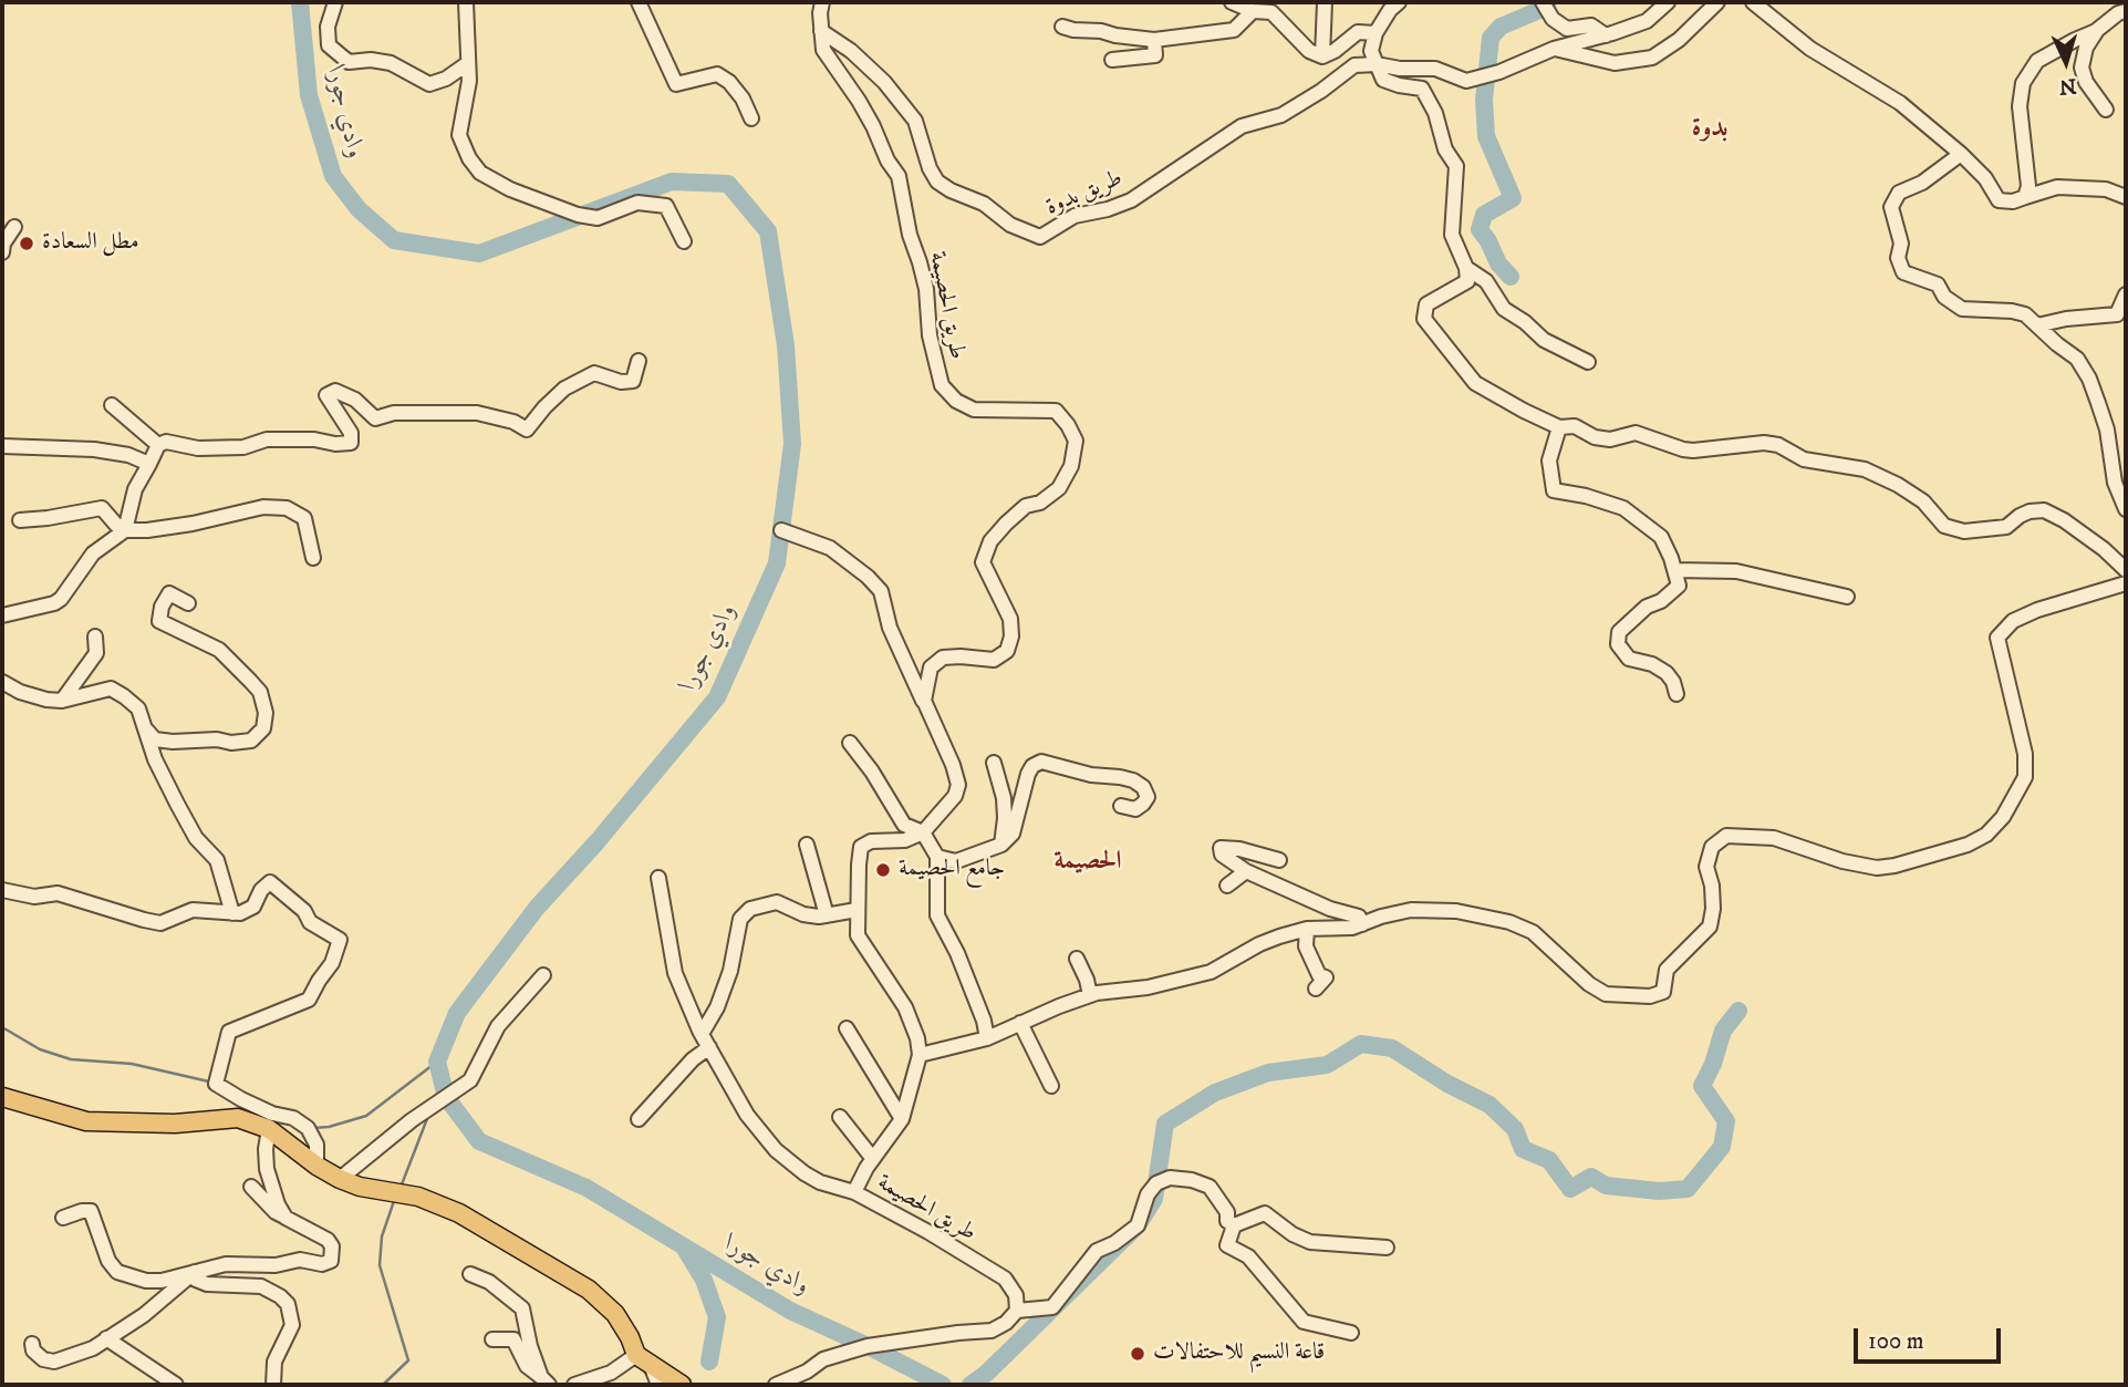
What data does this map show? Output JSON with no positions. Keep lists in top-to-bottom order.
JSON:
{
  "streets": {
    "street": ["طريق بدوة", "طريق الحصيمة"]
  },
  "crossings": [
    ["طريق بدوة", "طريق الحصيمة"]
  ],
  "districts": ["بدوة", "الحصيمة"],
  "water": ["وادي جورا"],
  "places": ["مطل السعادة", "جامع الحصيمة", "قاعة النسيم للاحتفالات"],
  "scale_bar": "100 m",
  "north": "bottom"
}
